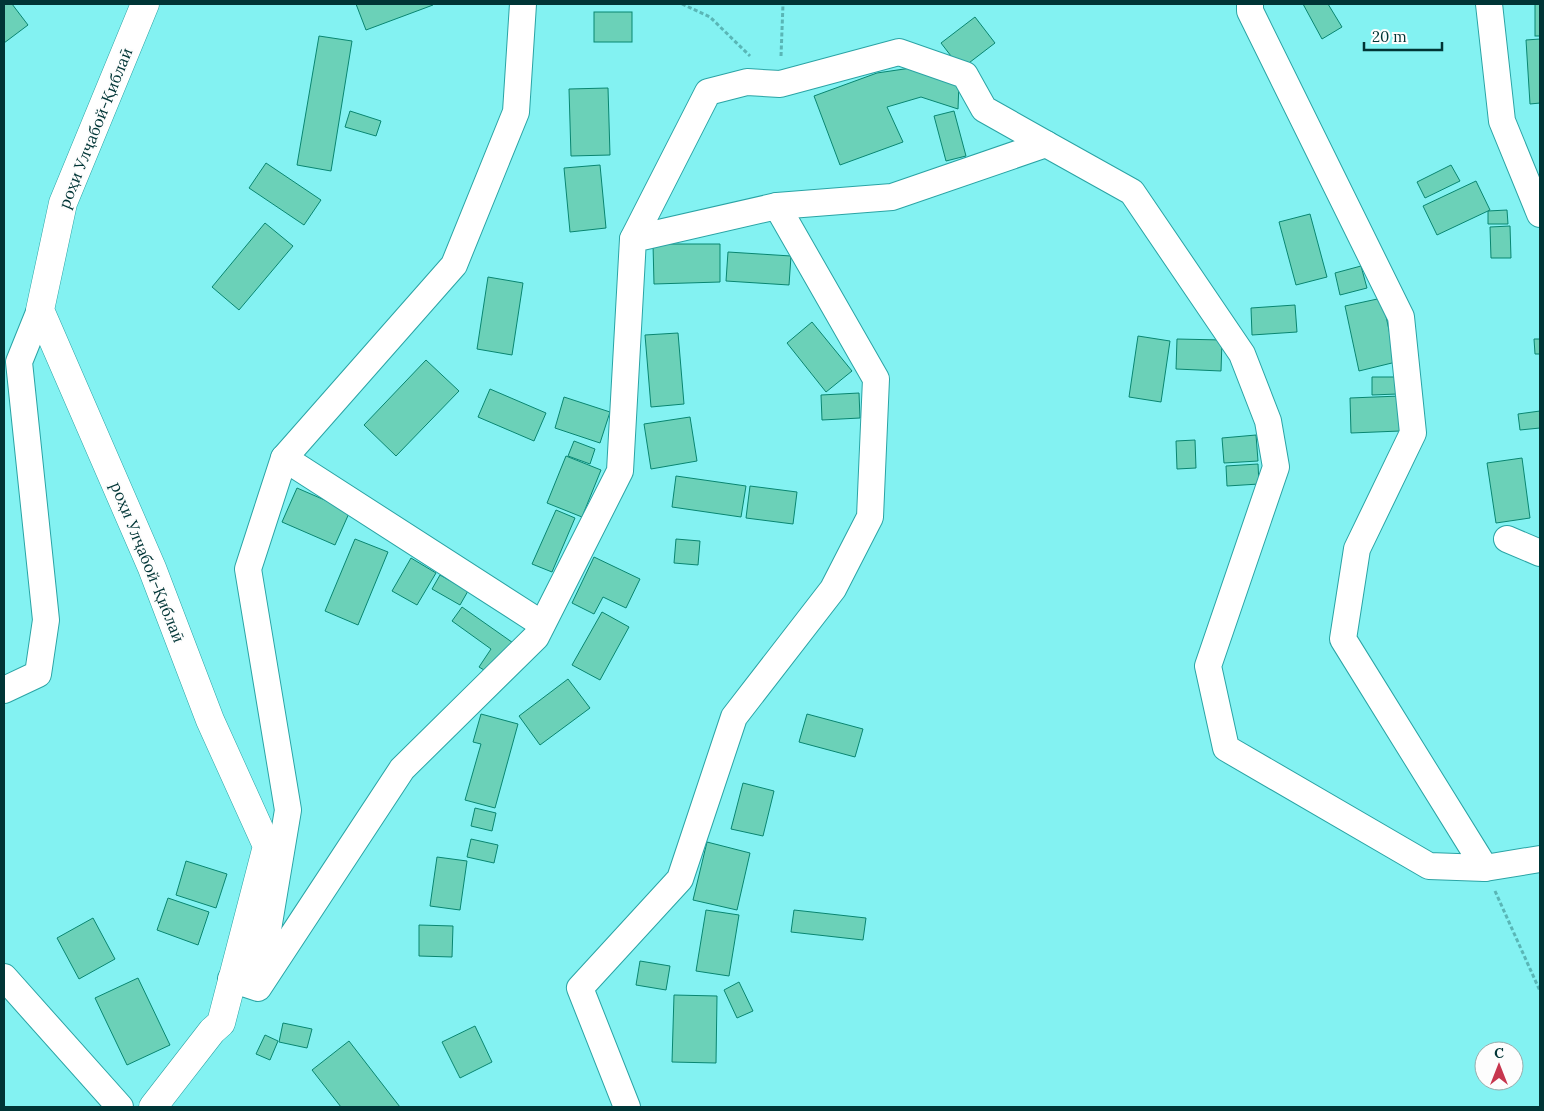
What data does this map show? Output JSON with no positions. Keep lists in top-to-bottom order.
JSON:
{
  "streets": {
    "street": ["роҳи Улҷабой-Қиблаӣ"]
  },
  "scale_bar": "20 m",
  "north": "top"
}
